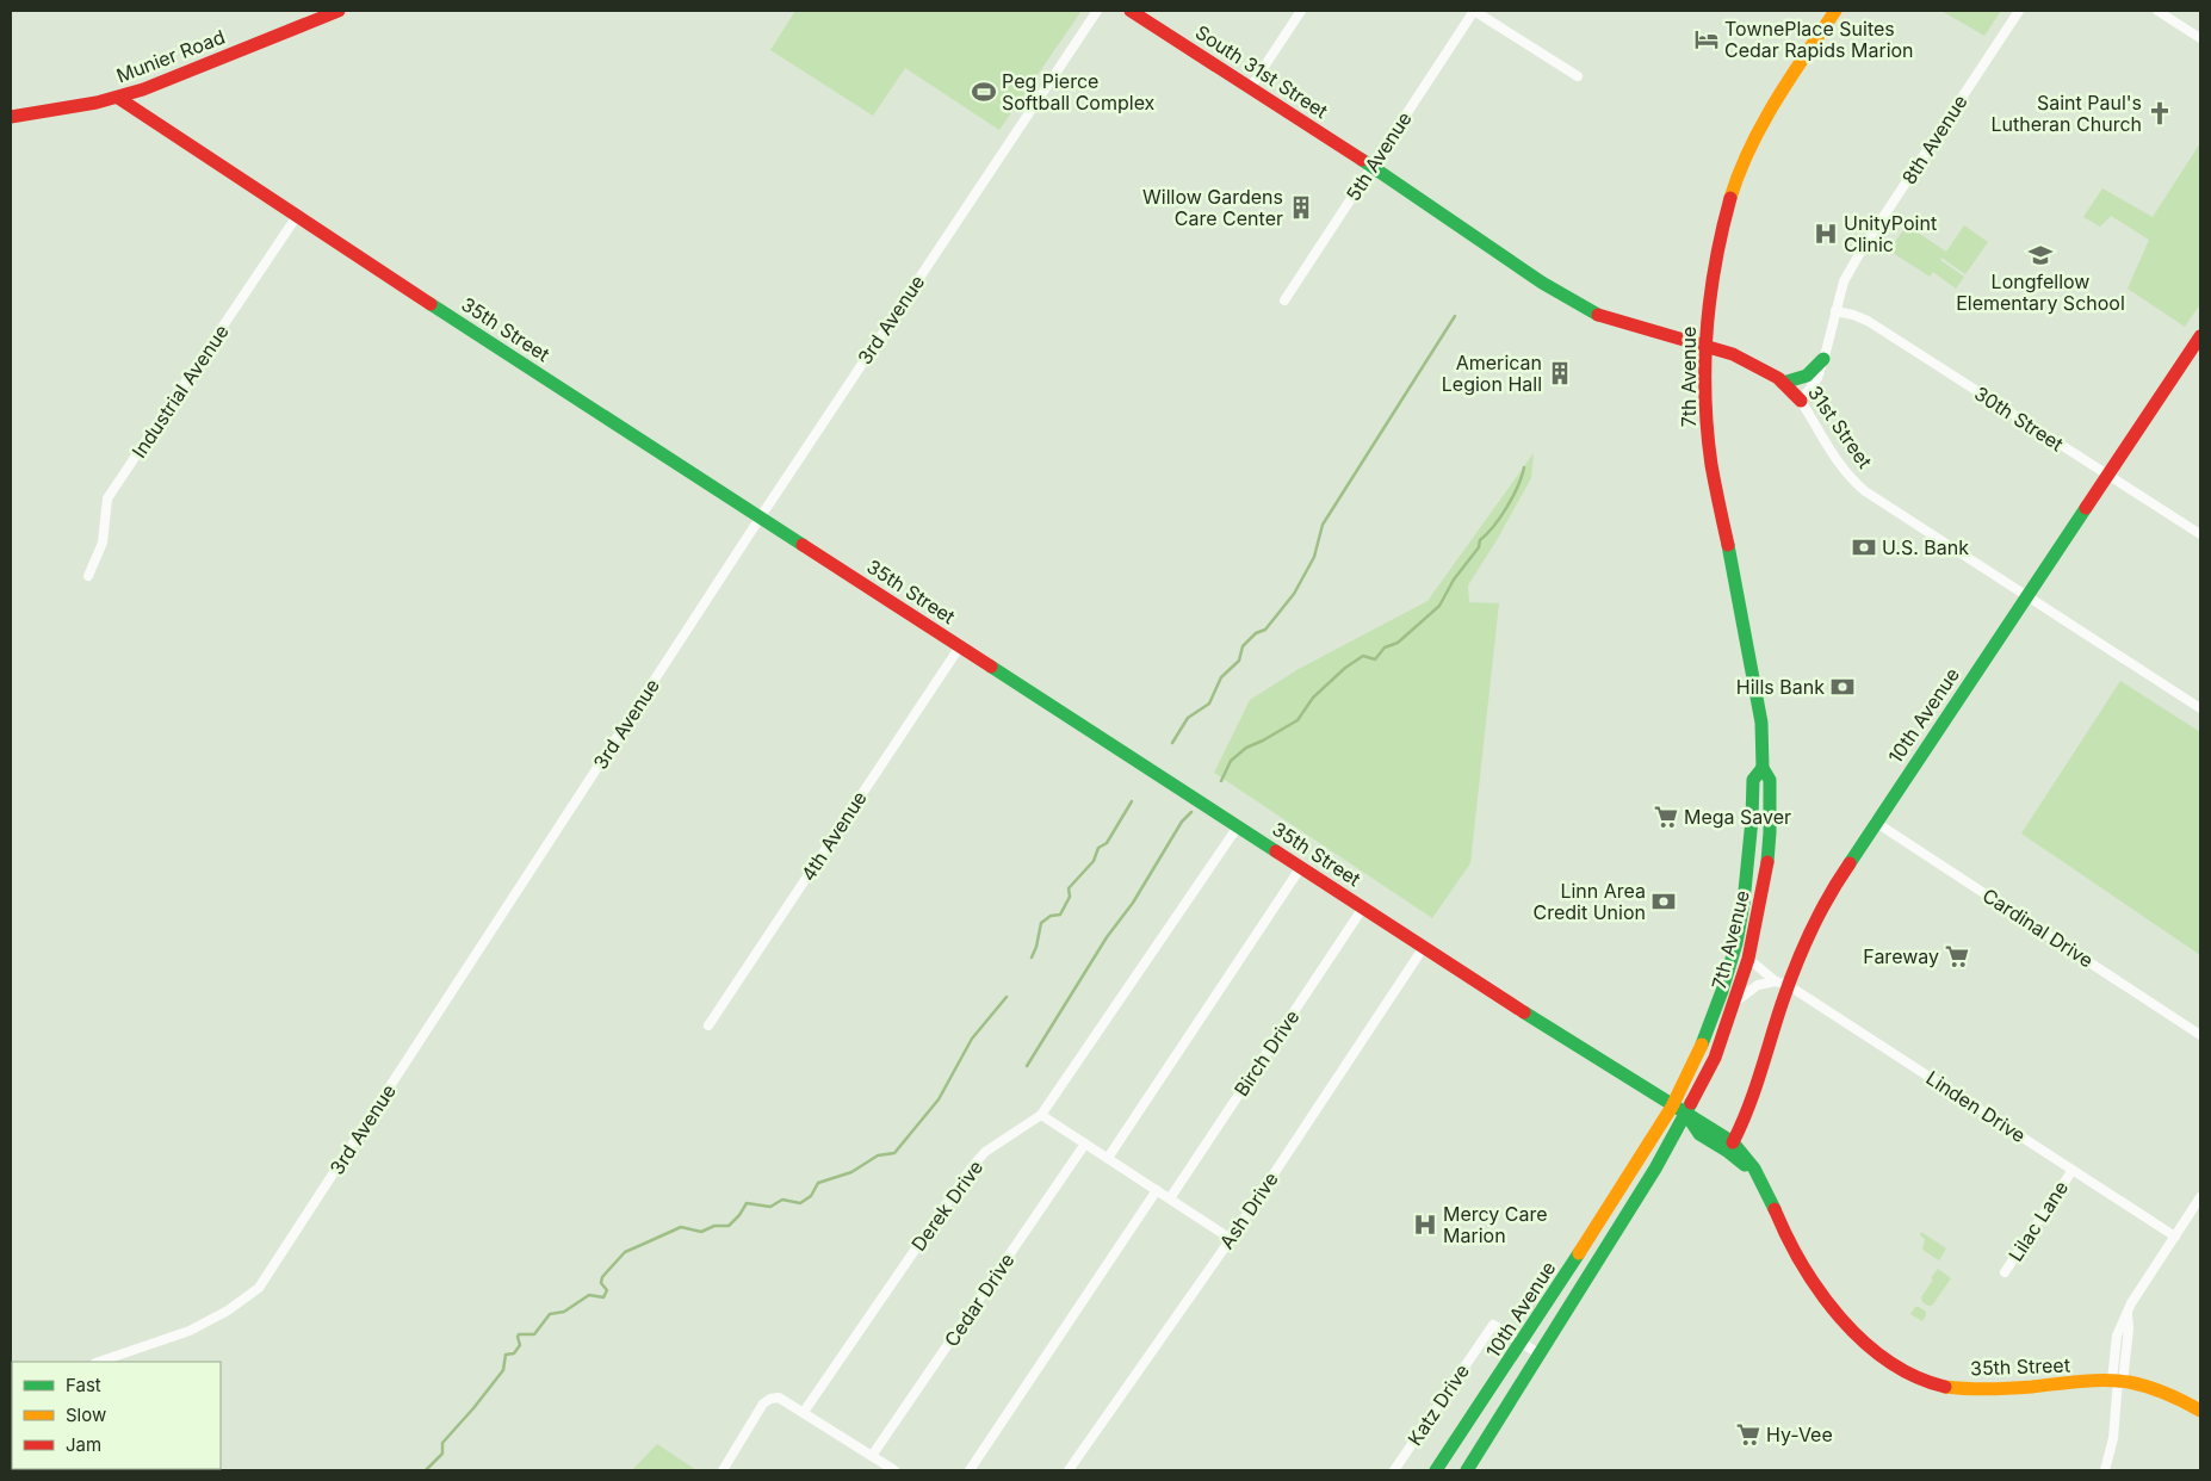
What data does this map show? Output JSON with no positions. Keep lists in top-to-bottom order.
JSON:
{
  "streets": {
    "street": [
      "Munier Road",
      "South 31st Street",
      "8th Avenue",
      "5th Avenue",
      "3rd Avenue",
      "35th Street",
      "7th Avenue",
      "Industrial Avenue",
      "30th Street",
      "31st Street",
      "10th Avenue",
      "4th Avenue",
      "Cardinal Drive",
      "Birch Drive",
      "Linden Drive",
      "Derek Drive",
      "Ash Drive",
      "Lilac Lane",
      "Cedar Drive",
      "Katz Drive"
    ]
  },
  "crossings": [
    ["Munier Road", "35th Street"],
    ["South 31st Street", "5th Avenue"],
    ["South 31st Street", "31st Street"],
    ["8th Avenue", "30th Street"],
    ["8th Avenue", "31st Street"],
    ["5th Avenue", "31st Street"],
    ["3rd Avenue", "35th Street"],
    ["35th Street", "7th Avenue"],
    ["35th Street", "Industrial Avenue"],
    ["35th Street", "10th Avenue"],
    ["35th Street", "4th Avenue"],
    ["35th Street", "Birch Drive"],
    ["35th Street", "Derek Drive"],
    ["35th Street", "Ash Drive"],
    ["7th Avenue", "31st Street"],
    ["7th Avenue", "10th Avenue"],
    ["7th Avenue", "Linden Drive"],
    ["30th Street", "10th Avenue"],
    ["31st Street", "10th Avenue"],
    ["10th Avenue", "Cardinal Drive"],
    ["10th Avenue", "Linden Drive"],
    ["10th Avenue", "Katz Drive"],
    ["Linden Drive", "Lilac Lane"]
  ],
  "places": {
    "hotel": ["TownePlace Suites Cedar Rapids Marion"],
    "sports": ["Peg Pierce Softball Complex"],
    "church": ["Saint Paul's Lutheran Church"],
    "building": ["Willow Gardens Care Center", "American Legion Hall"],
    "hospital": ["UnityPoint Clinic", "Mercy Care Marion"],
    "school or university": ["Longfellow Elementary School"],
    "bank": ["U.S. Bank", "Hills Bank", "Linn Area Credit Union"],
    "supermarket": ["Mega Saver", "Fareway", "Hy-Vee"]
  },
  "legend": ["Fast", "Slow", "Jam"]
}
